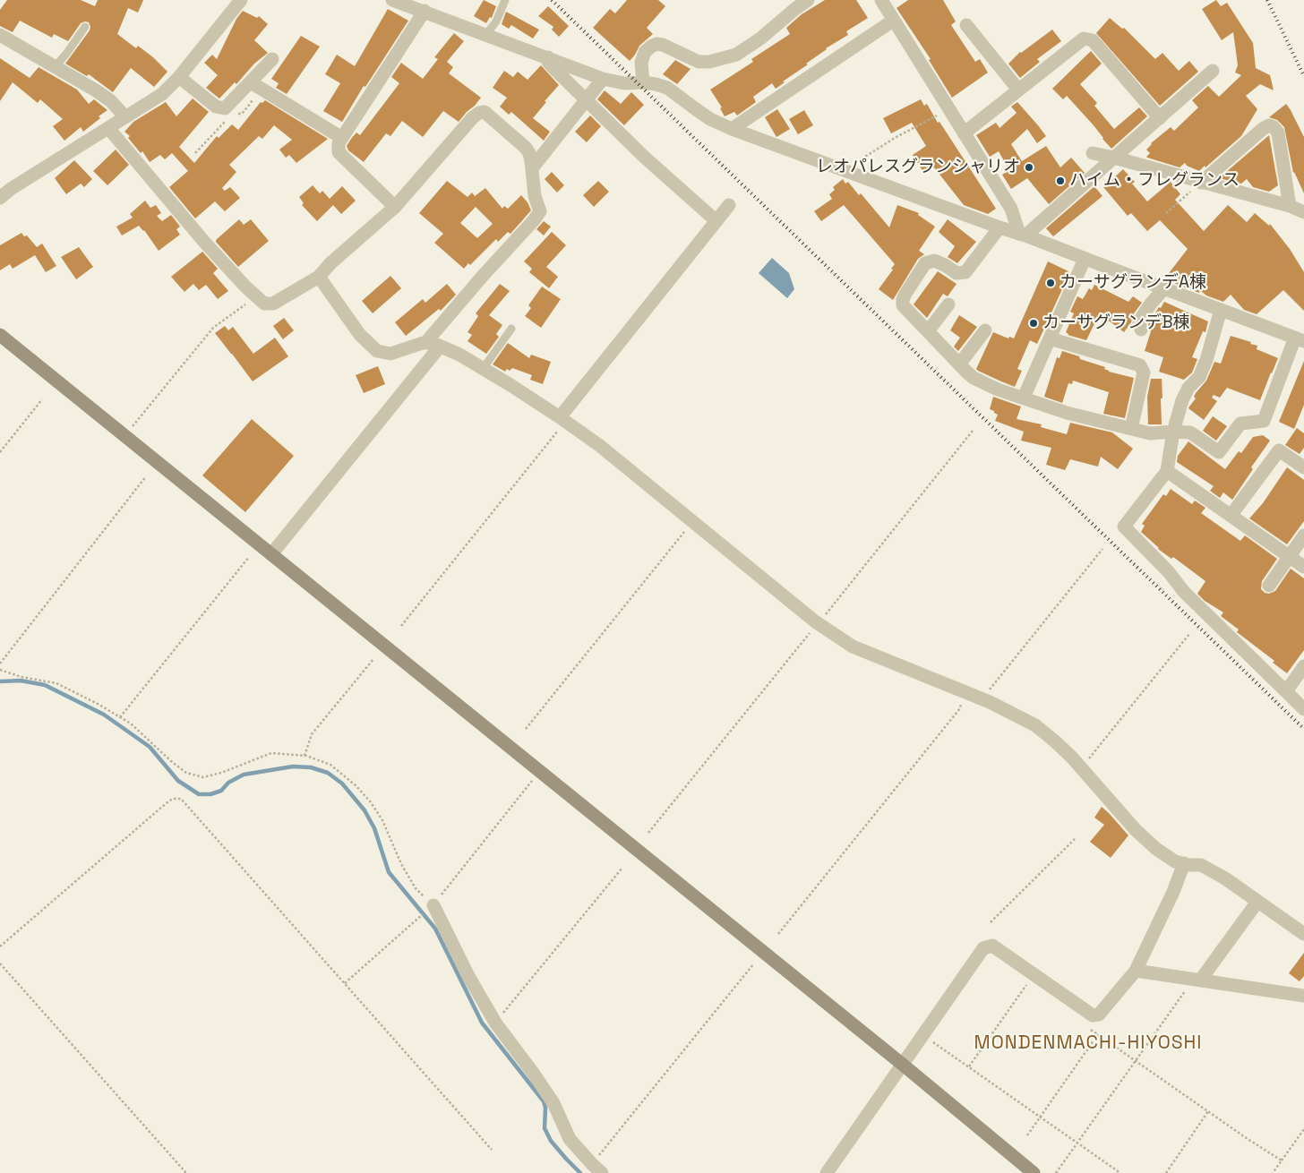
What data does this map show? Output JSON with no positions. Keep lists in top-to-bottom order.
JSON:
{
  "districts": ["MONDENMACHI-HIYOSHI"],
  "places": [
    "レオパレスグランシャリオ",
    "ハイム・フレグランス",
    "カーサグランデA棟",
    "カーサグランデB棟"
  ]
}
